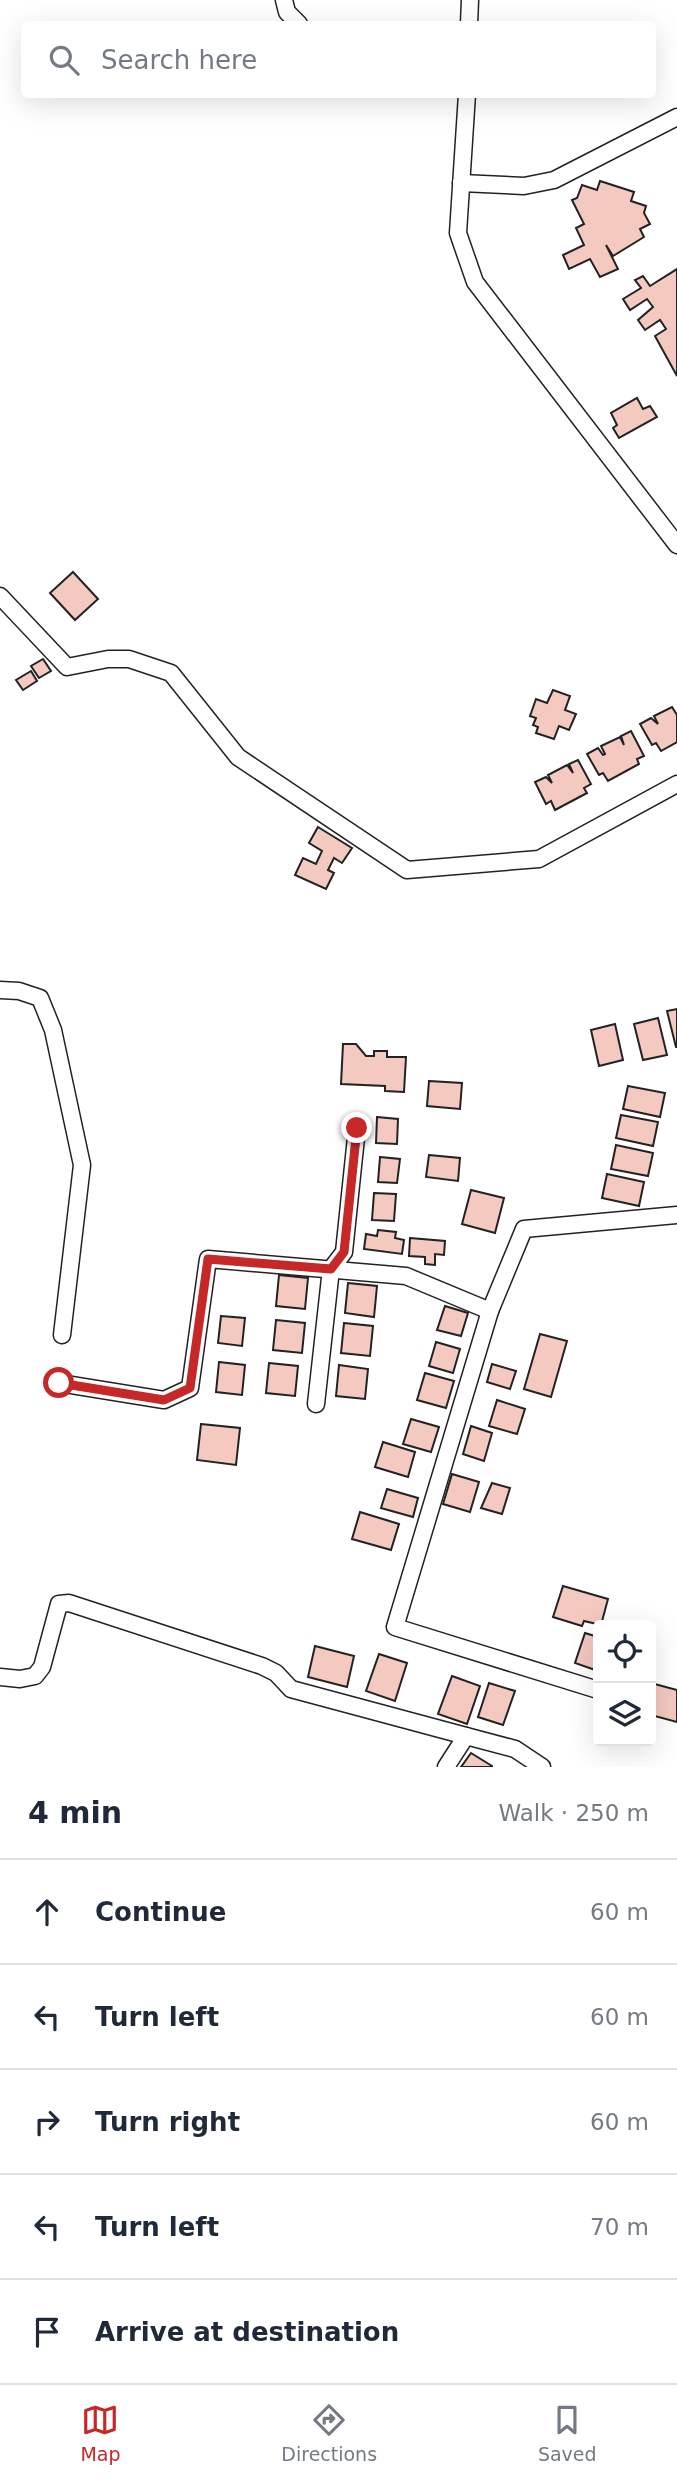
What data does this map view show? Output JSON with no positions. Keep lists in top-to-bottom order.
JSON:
{
  "page": {
    "search": "Search here",
    "heading": ["4 min", "Walk · 250 m"],
    "list": [
      ["Continue", "60 m"],
      ["Turn left", "60 m"],
      ["Turn right", "60 m"],
      ["Turn left", "70 m"],
      "Arrive at destination"
    ],
    "nav": ["Map", "Directions", "Saved"]
  }
}
